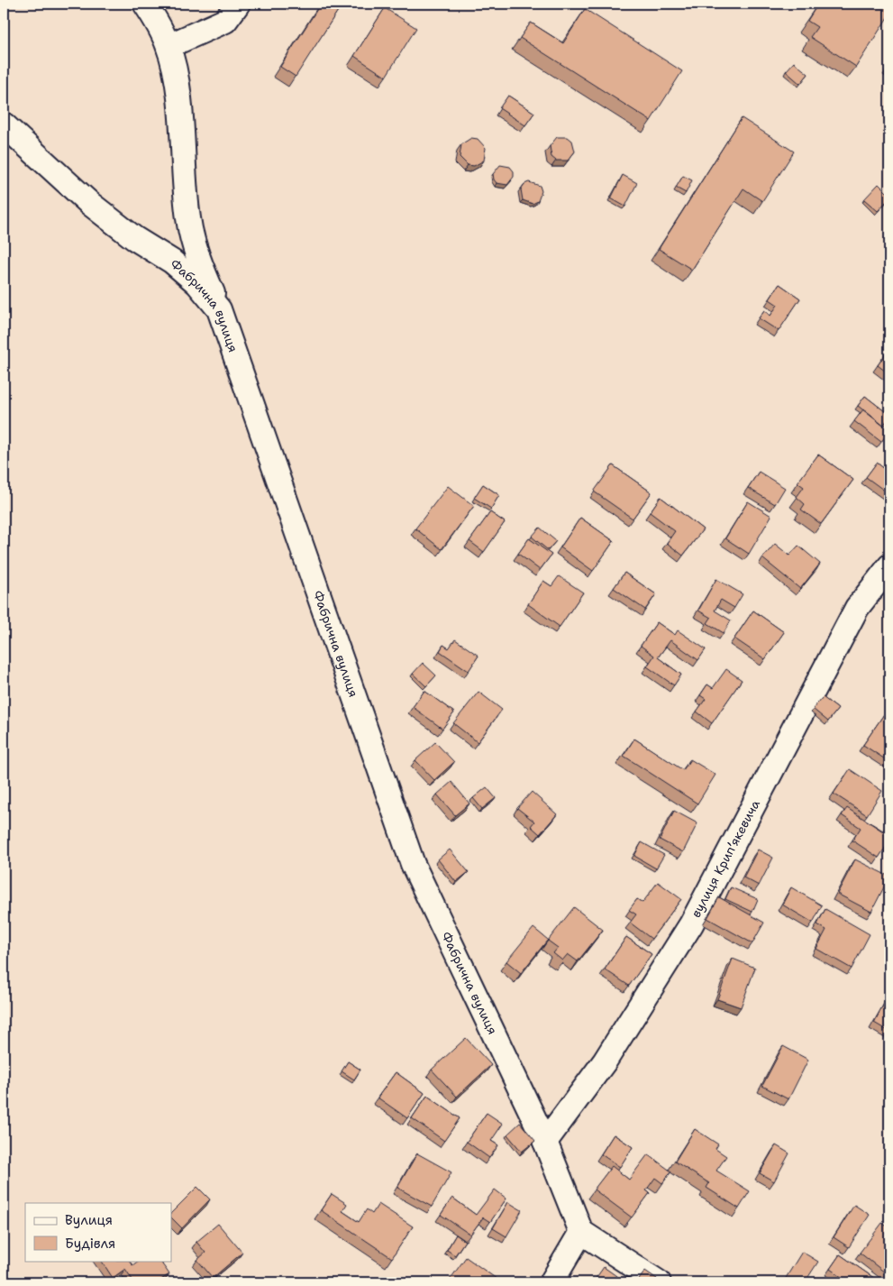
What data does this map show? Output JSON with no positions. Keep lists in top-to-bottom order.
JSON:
{
  "streets": {
    "street": ["Фабрична вулиця", "вулиця Крипʼякевича"]
  },
  "crossings": [
    ["Фабрична вулиця", "вулиця Крипʼякевича"]
  ],
  "legend": ["Вулиця", "Будівля"]
}
